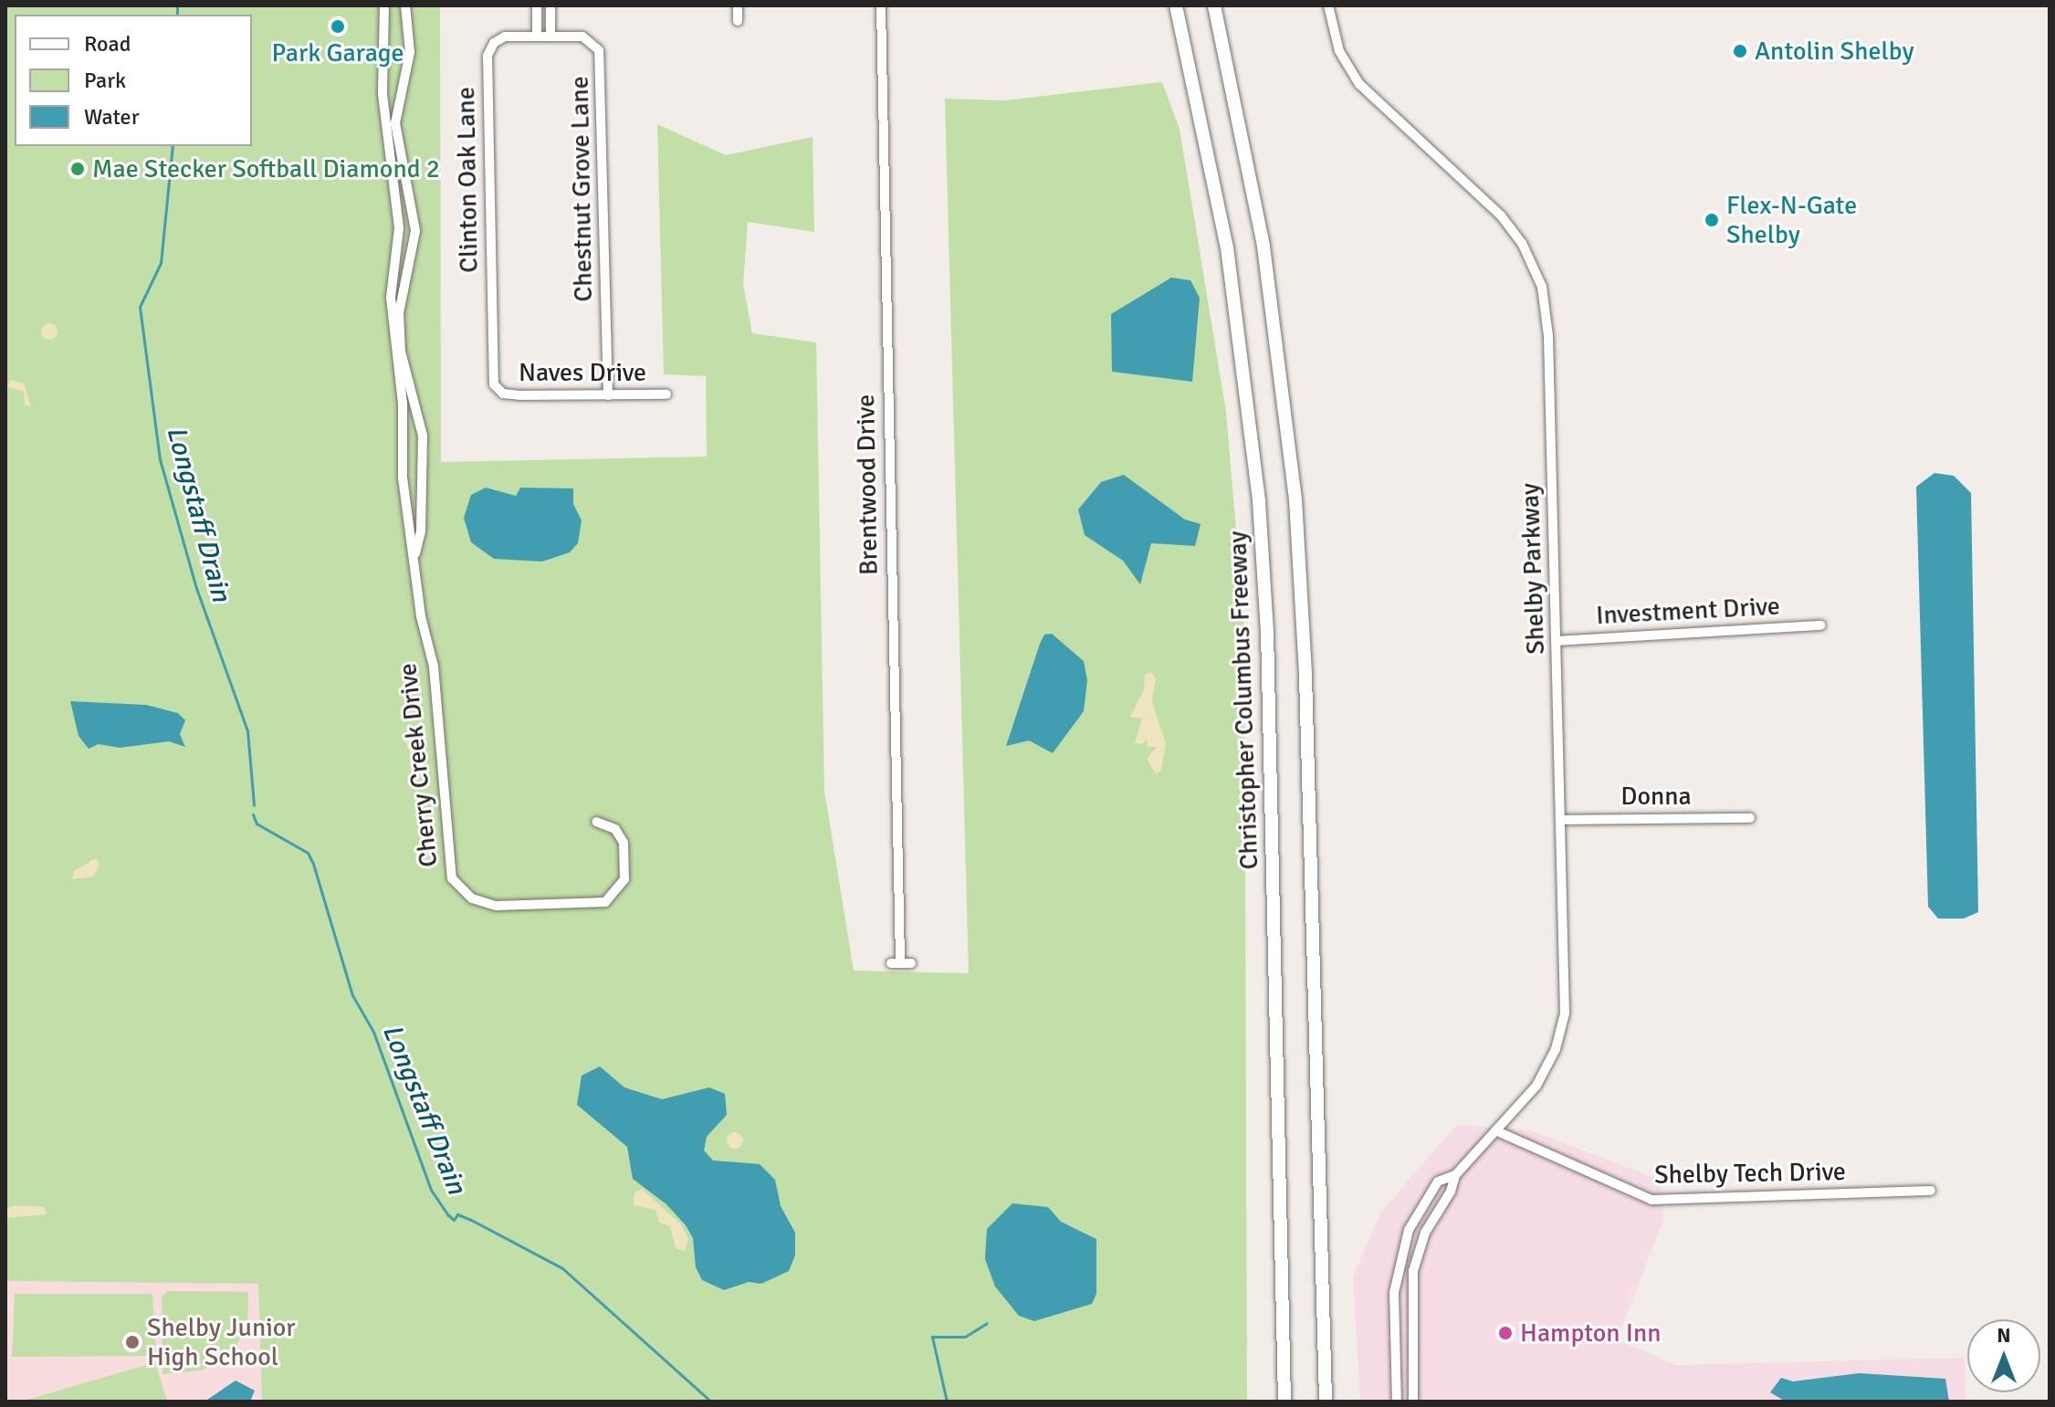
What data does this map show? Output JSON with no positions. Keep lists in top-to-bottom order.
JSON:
{
  "streets": {
    "highway": ["Christopher Columbus Freeway"],
    "street": [
      "Clinton Oak Lane",
      "Chestnut Grove Lane",
      "Naves Drive",
      "Brentwood Drive",
      "Shelby Parkway",
      "Investment Drive",
      "Cherry Creek Drive",
      "Donna",
      "Shelby Tech Drive"
    ]
  },
  "crossings": [
    ["Clinton Oak Lane", "Chestnut Grove Lane"],
    ["Clinton Oak Lane", "Naves Drive"],
    ["Chestnut Grove Lane", "Naves Drive"],
    ["Shelby Parkway", "Investment Drive"],
    ["Shelby Parkway", "Donna"],
    ["Shelby Parkway", "Shelby Tech Drive"]
  ],
  "water": ["Longstaff Drain"],
  "places": [
    "Park Garage",
    "Antolin Shelby",
    "Mae Stecker Softball Diamond 2",
    "Flex-N-Gate Shelby",
    "Hampton Inn",
    "Shelby Junior High School"
  ],
  "legend": ["Road", "Park", "Water"],
  "north": "top"
}
